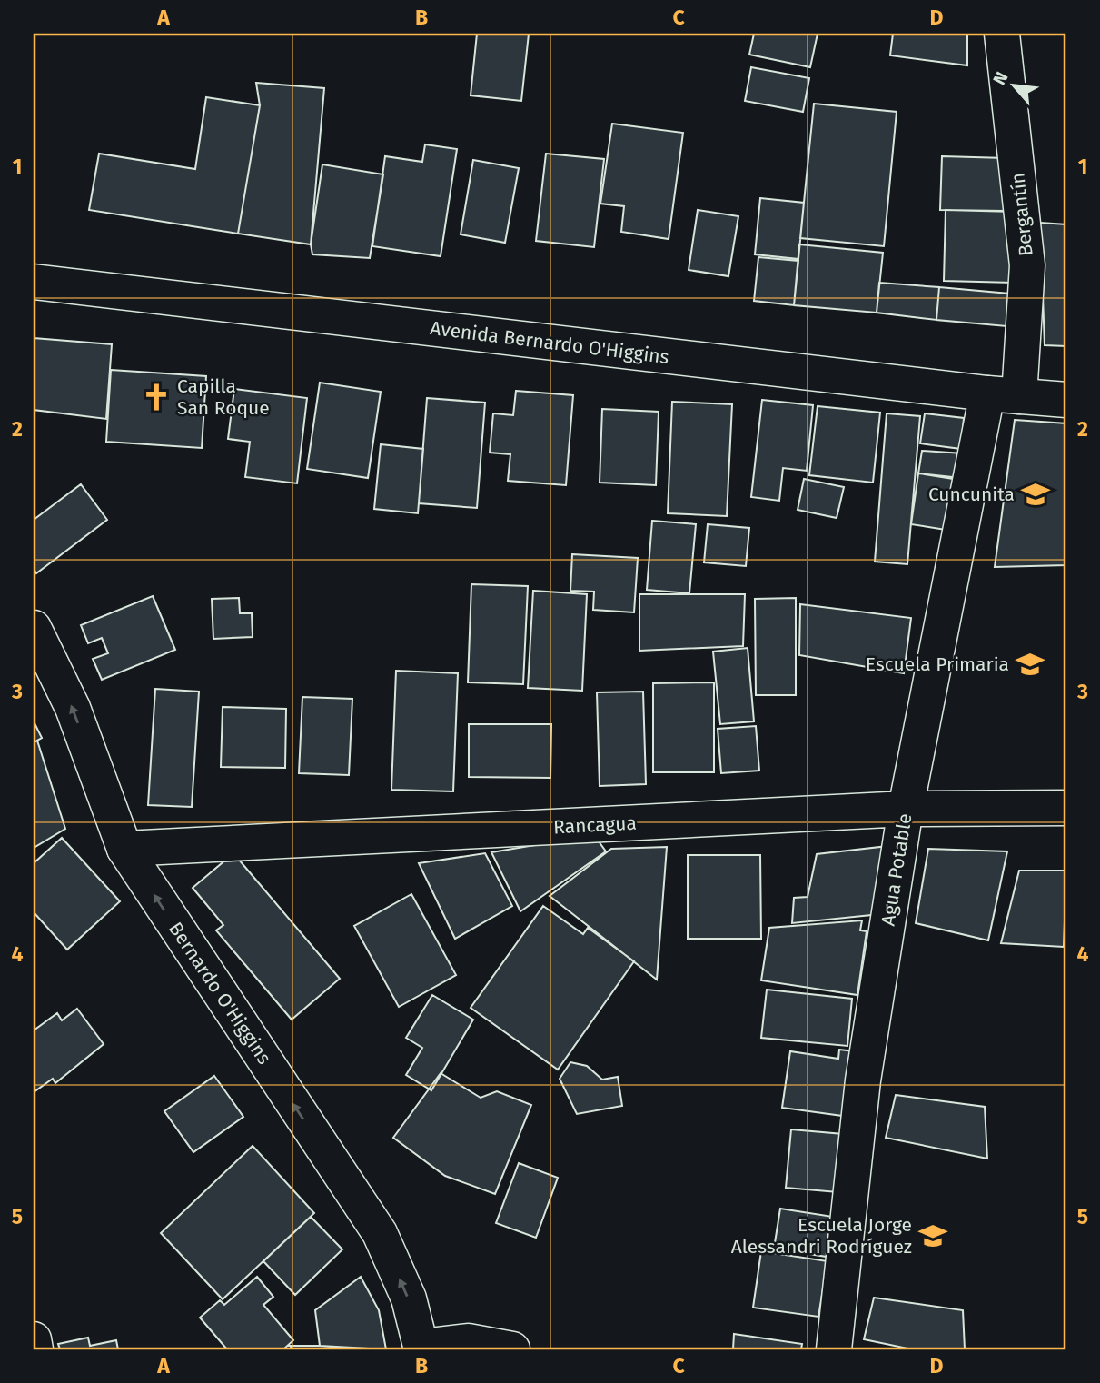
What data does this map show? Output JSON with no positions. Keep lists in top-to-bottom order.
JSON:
{
  "streets": {
    "street": [
      "Bergantín",
      "Avenida Bernardo O'Higgins",
      "Rancagua",
      "Agua Potable",
      "Bernardo O'Higgins"
    ]
  },
  "crossings": [
    ["Bergantín", "Avenida Bernardo O'Higgins"],
    ["Bergantín", "Agua Potable"],
    ["Avenida Bernardo O'Higgins", "Agua Potable"],
    ["Rancagua", "Agua Potable"],
    ["Rancagua", "Bernardo O'Higgins"]
  ],
  "one_way": ["Bernardo O'Higgins"],
  "places": {
    "church": ["Capilla San Roque"],
    "school or university": ["Cuncunita", "Escuela Primaria", "Escuela Jorge Alessandri Rodríguez"]
  },
  "north": "top left",
  "grid": {
    "columns": [
      "A",
      "B",
      "C",
      "D"
    ],
    "rows": [
      "1",
      "2",
      "3",
      "4",
      "5"
    ]
  }
}
